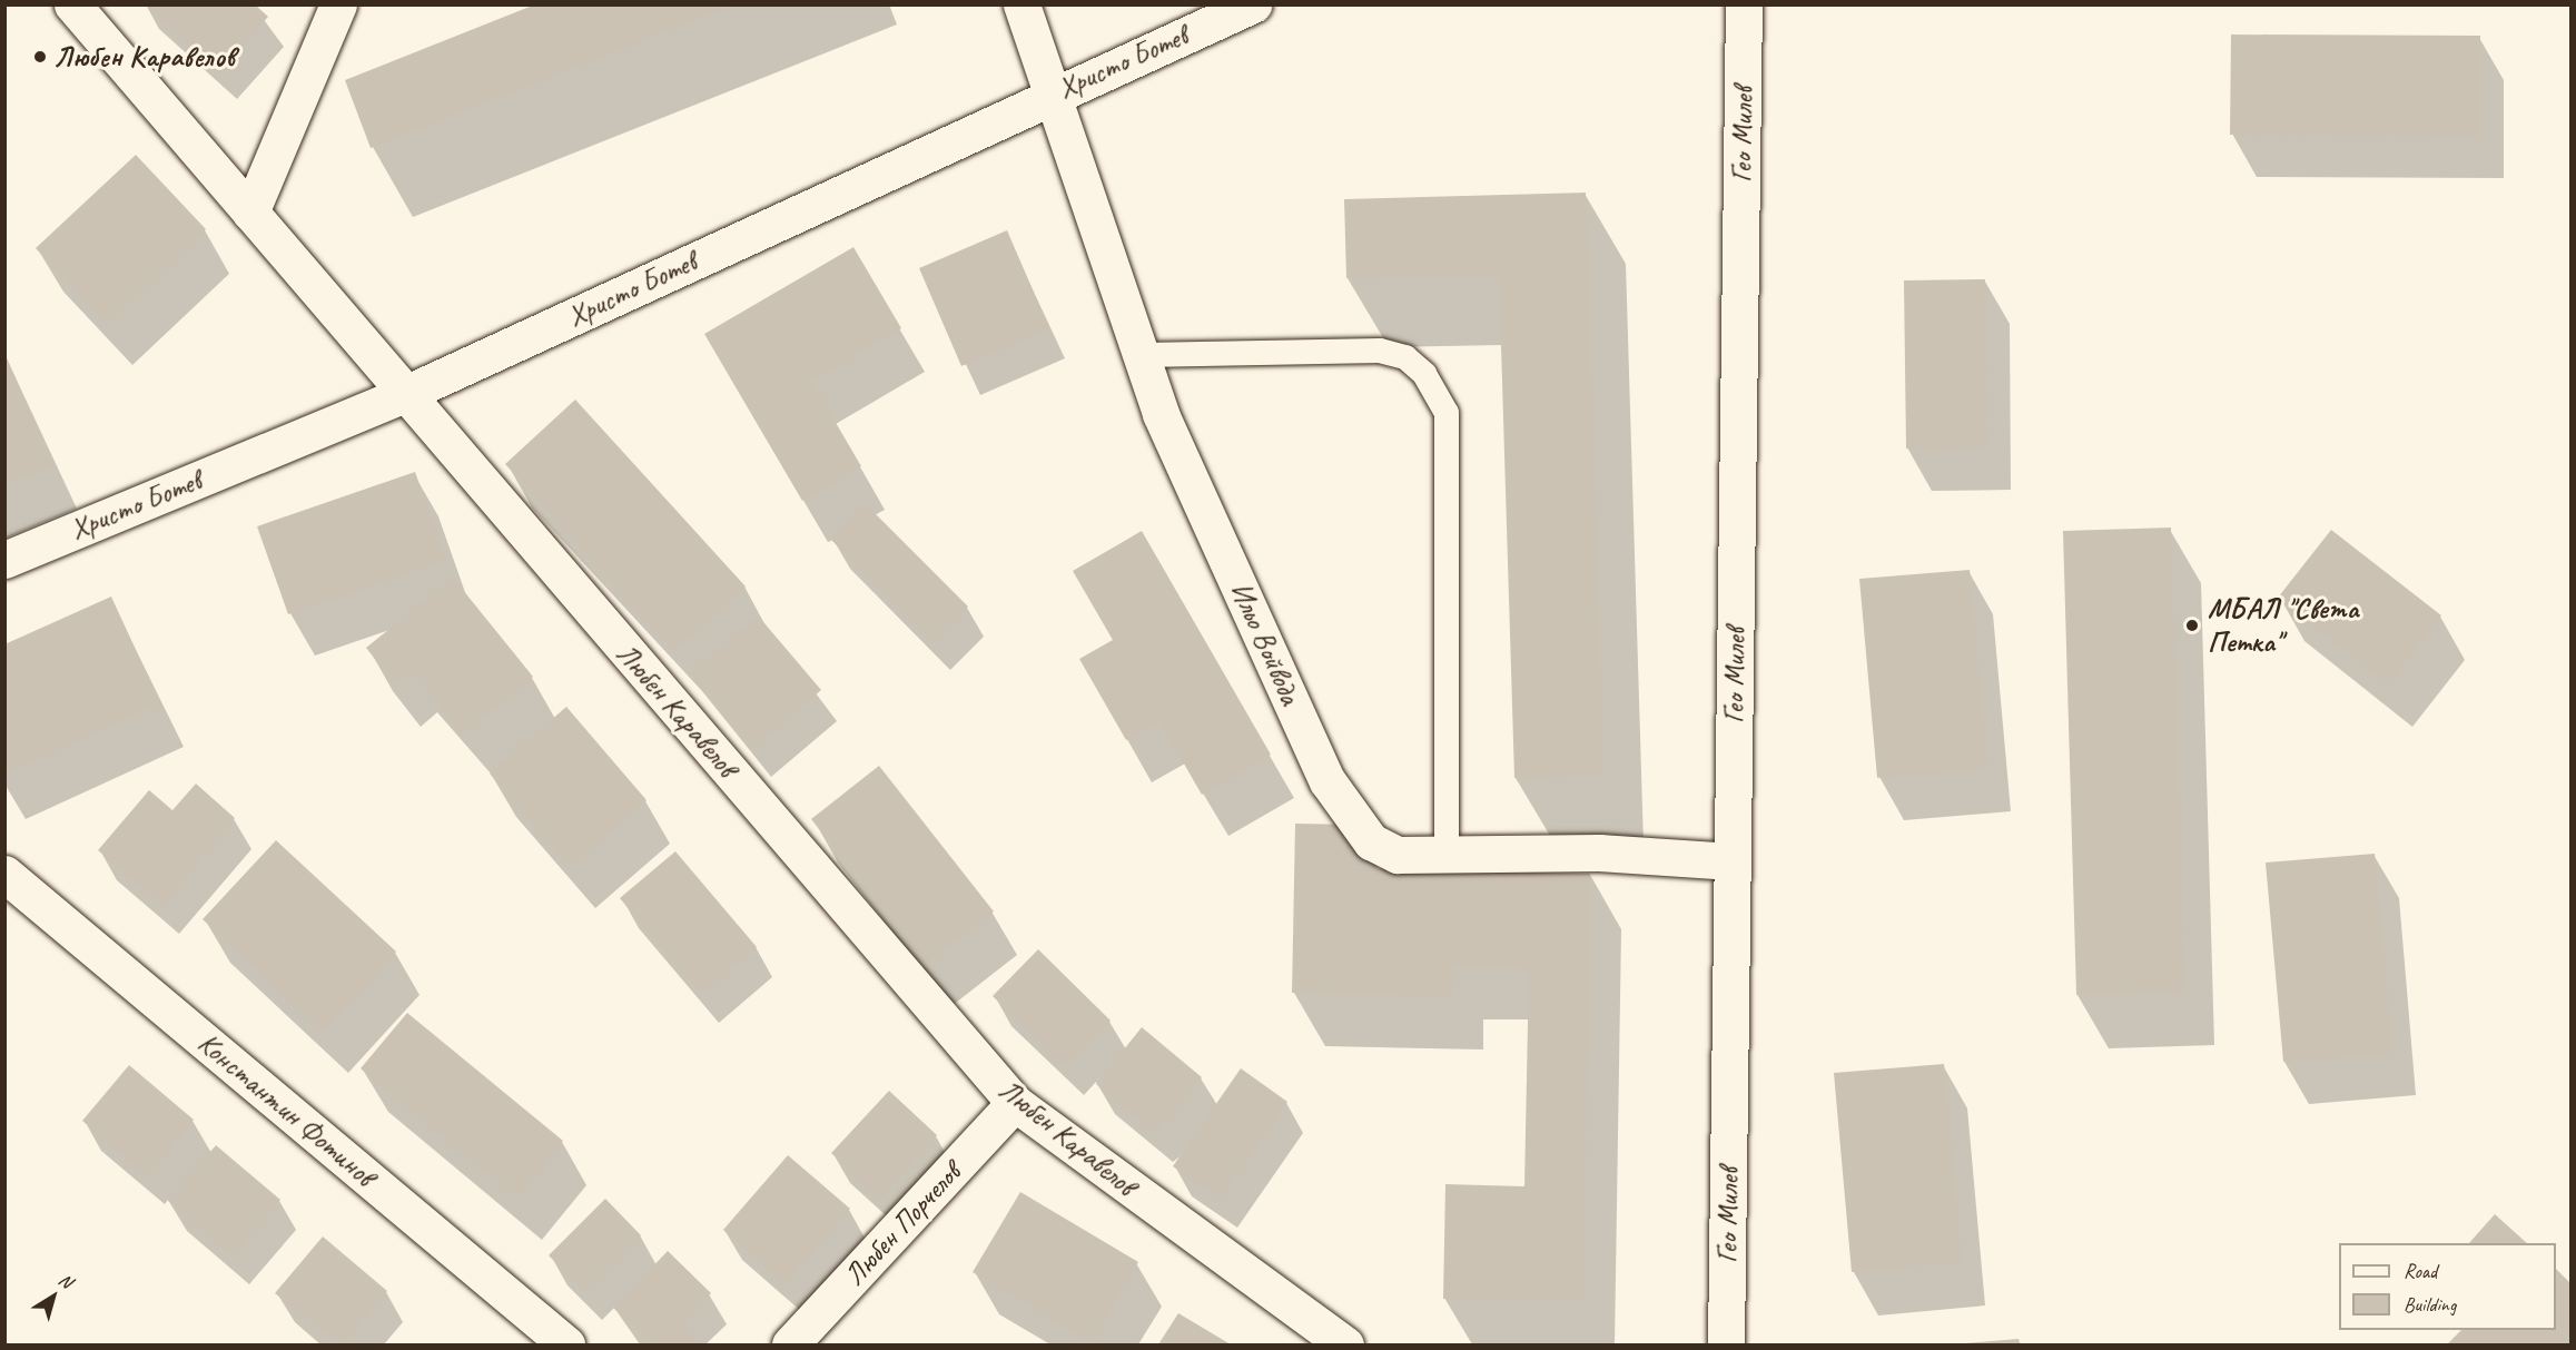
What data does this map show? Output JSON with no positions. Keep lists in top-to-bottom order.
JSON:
{
  "streets": {
    "street": [
      "Христо Ботев",
      "Гео Милев",
      "Ильо Войвода",
      "Любен Каравелов",
      "Константин Фотинов",
      "Любен Порчелов"
    ]
  },
  "crossings": [
    ["Христо Ботев", "Ильо Войвода"],
    ["Христо Ботев", "Любен Каравелов"],
    ["Гео Милев", "Ильо Войвода"],
    ["Любен Каравелов", "Любен Порчелов"]
  ],
  "places": ["Любен Каравелов", "МБАЛ \"Света Петка\""],
  "legend": ["Road", "Building"],
  "north": "top right"
}
